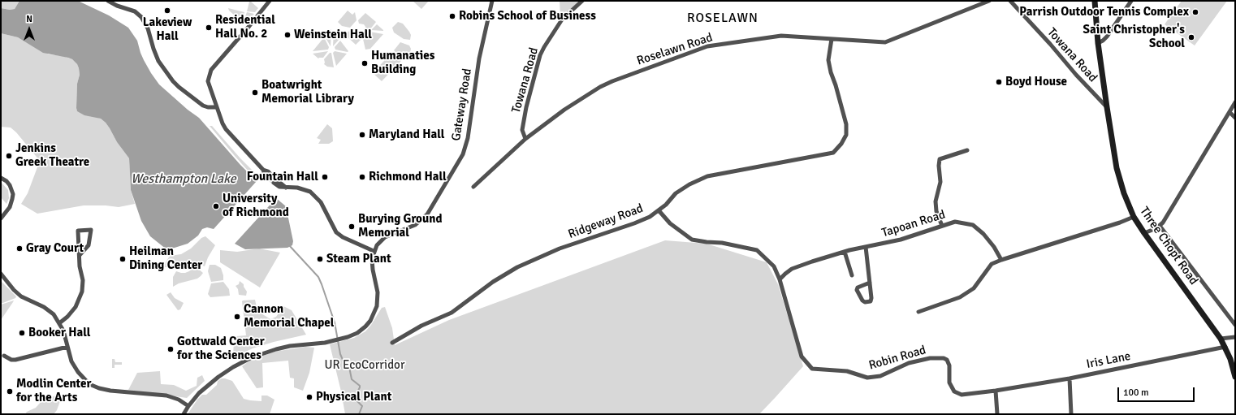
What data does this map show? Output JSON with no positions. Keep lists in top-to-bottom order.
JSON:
{
  "streets": {
    "main road": ["Three Chopt Road"],
    "street": [
      "Roselawn Road",
      "Towana Road",
      "Gateway Road",
      "Ridgeway Road",
      "Tapoan Road",
      "Robin Road",
      "Iris Lane"
    ]
  },
  "crossings": [
    ["Roselawn Road", "Towana Road"],
    ["Roselawn Road", "Ridgeway Road"],
    ["Towana Road", "Three Chopt Road"],
    ["Tapoan Road", "Robin Road"],
    ["Three Chopt Road", "Iris Lane"],
    ["Robin Road", "Iris Lane"]
  ],
  "districts": ["ROSELAWN"],
  "water": ["Westhampton Lake"],
  "parks": ["UR EcoCorridor"],
  "places": [
    "Lakeview Hall",
    "Parrish Outdoor Tennis Complex",
    "Robins School of Business",
    "Residential Hall No. 2",
    "Weinstein Hall",
    "Saint Christopher's School",
    "Humanaties Building",
    "Boyd House",
    "Boatwright Memorial Library",
    "Maryland Hall",
    "Jenkins Greek Theatre",
    "Fountain Hall",
    "Richmond Hall",
    "University of Richmond",
    "Burying Ground Memorial",
    "Gray Court",
    "Heilman Dining Center",
    "Steam Plant",
    "Cannon Memorial Chapel",
    "Booker Hall",
    "Gottwald Center for the Sciences",
    "Modlin Center for the Arts",
    "Physical Plant"
  ],
  "scale_bar": "100 m",
  "north": "top"
}
